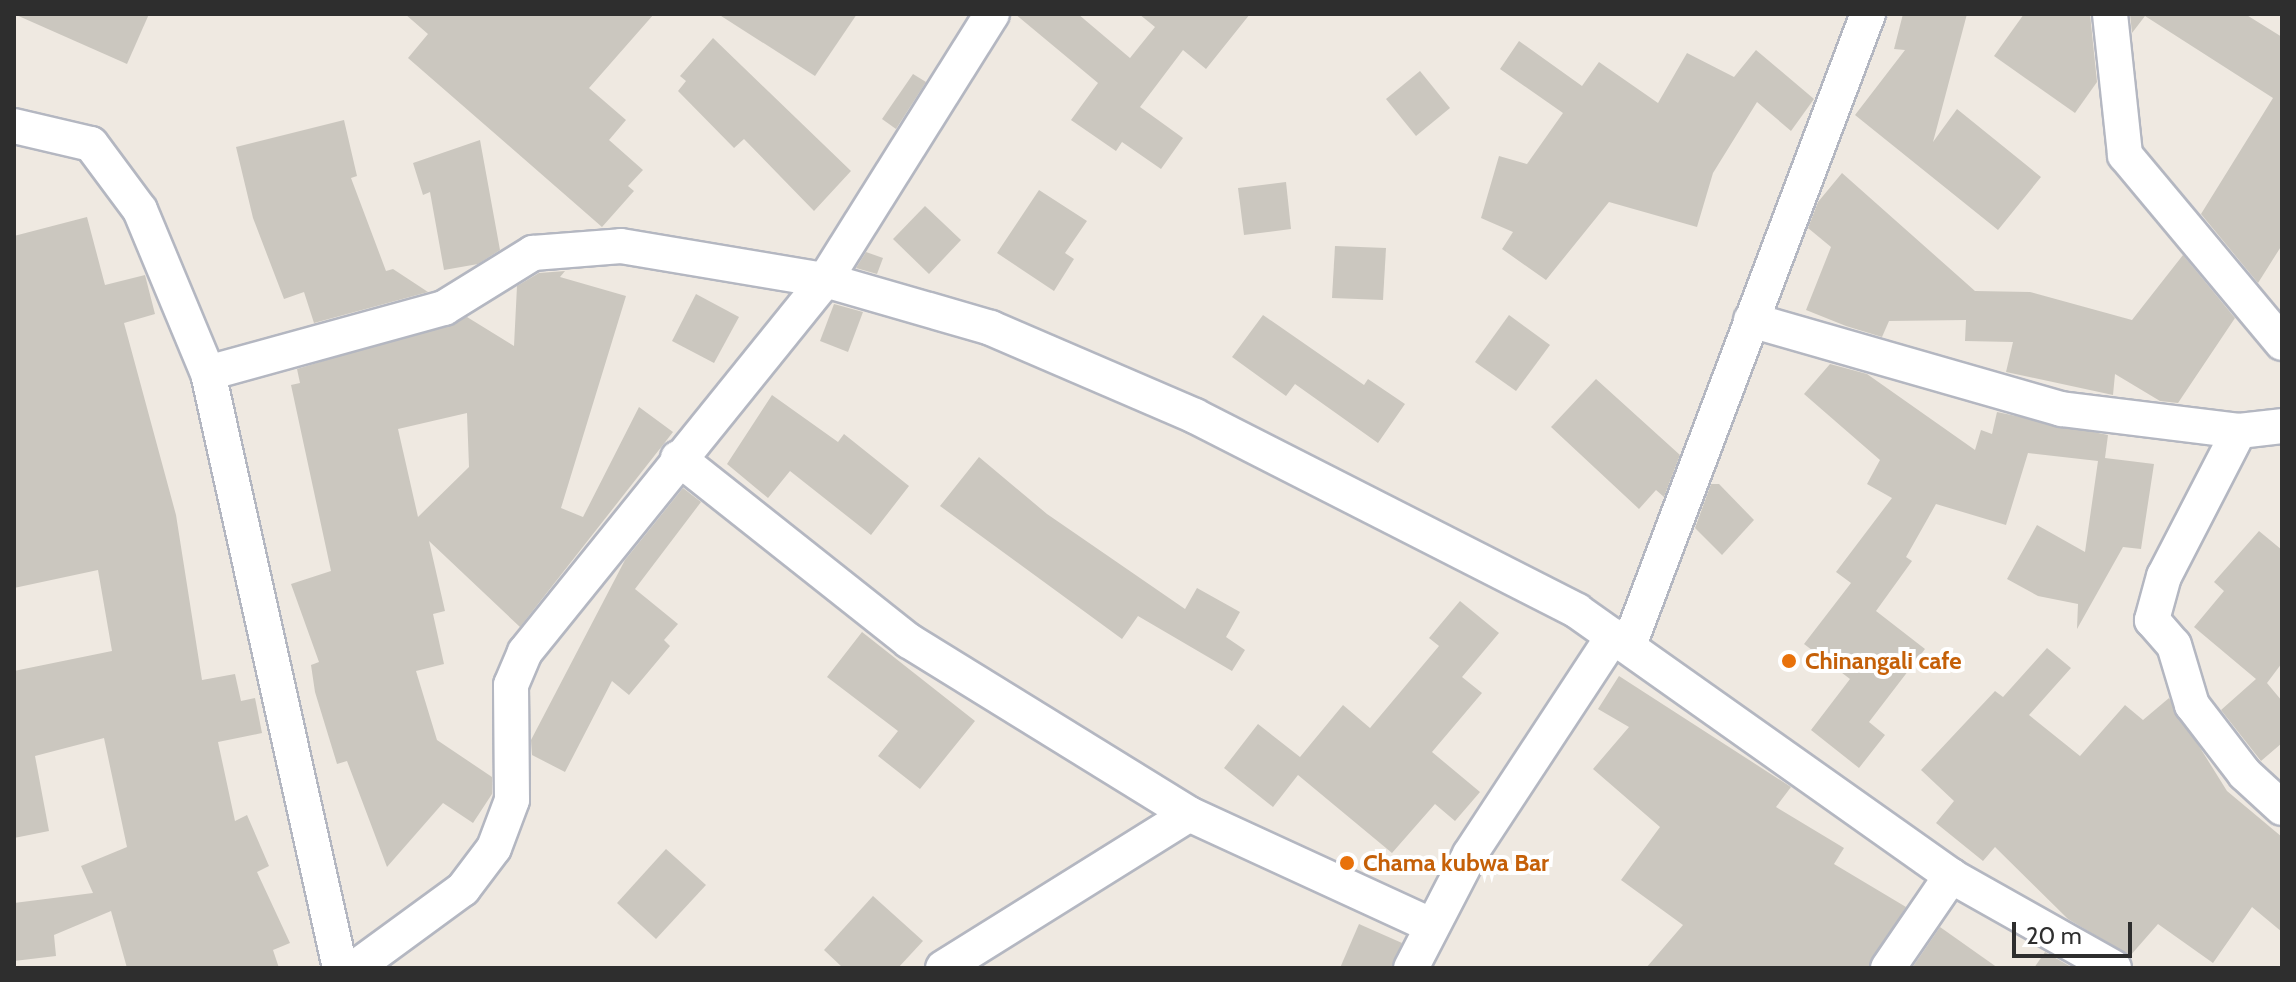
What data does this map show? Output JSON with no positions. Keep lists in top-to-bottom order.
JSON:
{
  "places": ["Chinangali cafe", "Chama kubwa Bar"],
  "scale_bar": "20 m"
}
